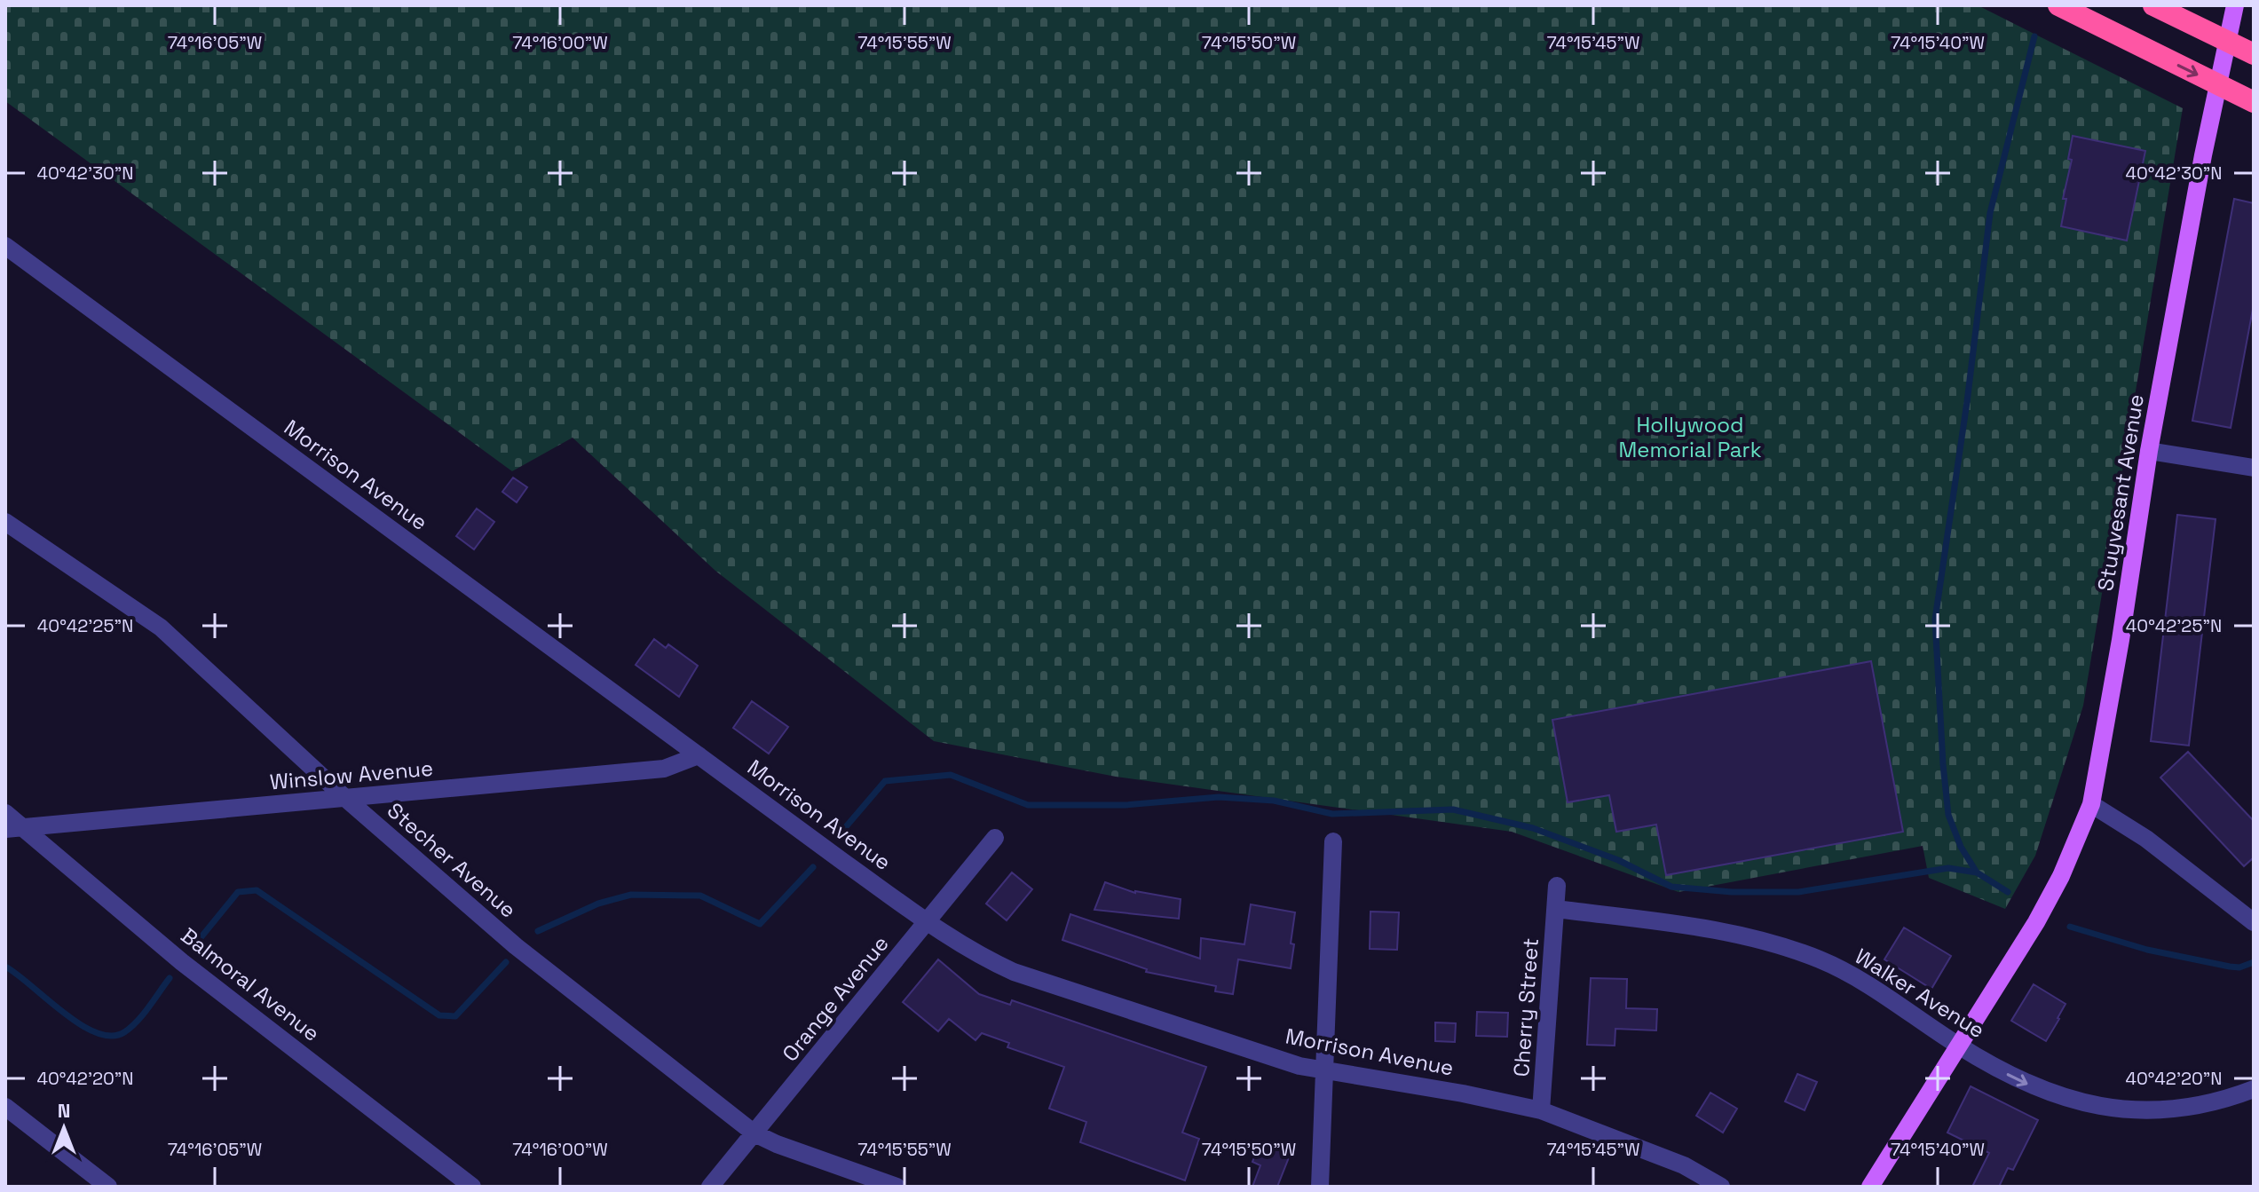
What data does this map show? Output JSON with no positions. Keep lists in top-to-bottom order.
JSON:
{
  "streets": {
    "main road": ["Stuyvesant Avenue"],
    "street": [
      "Morrison Avenue",
      "Winslow Avenue",
      "Stecher Avenue",
      "Balmoral Avenue",
      "Walker Avenue",
      "Orange Avenue",
      "Cherry Street"
    ]
  },
  "crossings": [
    ["Morrison Avenue", "Winslow Avenue"],
    ["Morrison Avenue", "Orange Avenue"],
    ["Morrison Avenue", "Cherry Street"],
    ["Stuyvesant Avenue", "Walker Avenue"],
    ["Winslow Avenue", "Stecher Avenue"],
    ["Winslow Avenue", "Balmoral Avenue"],
    ["Stecher Avenue", "Orange Avenue"],
    ["Walker Avenue", "Cherry Street"]
  ],
  "one_way": ["Walker Avenue"],
  "parks": ["Hollywood Memorial Park"],
  "north": "top",
  "coordinates": [
    "74°16'05\"W",
    "74°16'00\"W",
    "74°15'55\"W",
    "74°15'50\"W",
    "74°15'45\"W",
    "74°15'40\"W",
    "40°42'30\"N",
    "40°42'25\"N",
    "40°42'20\"N"
  ]
}
